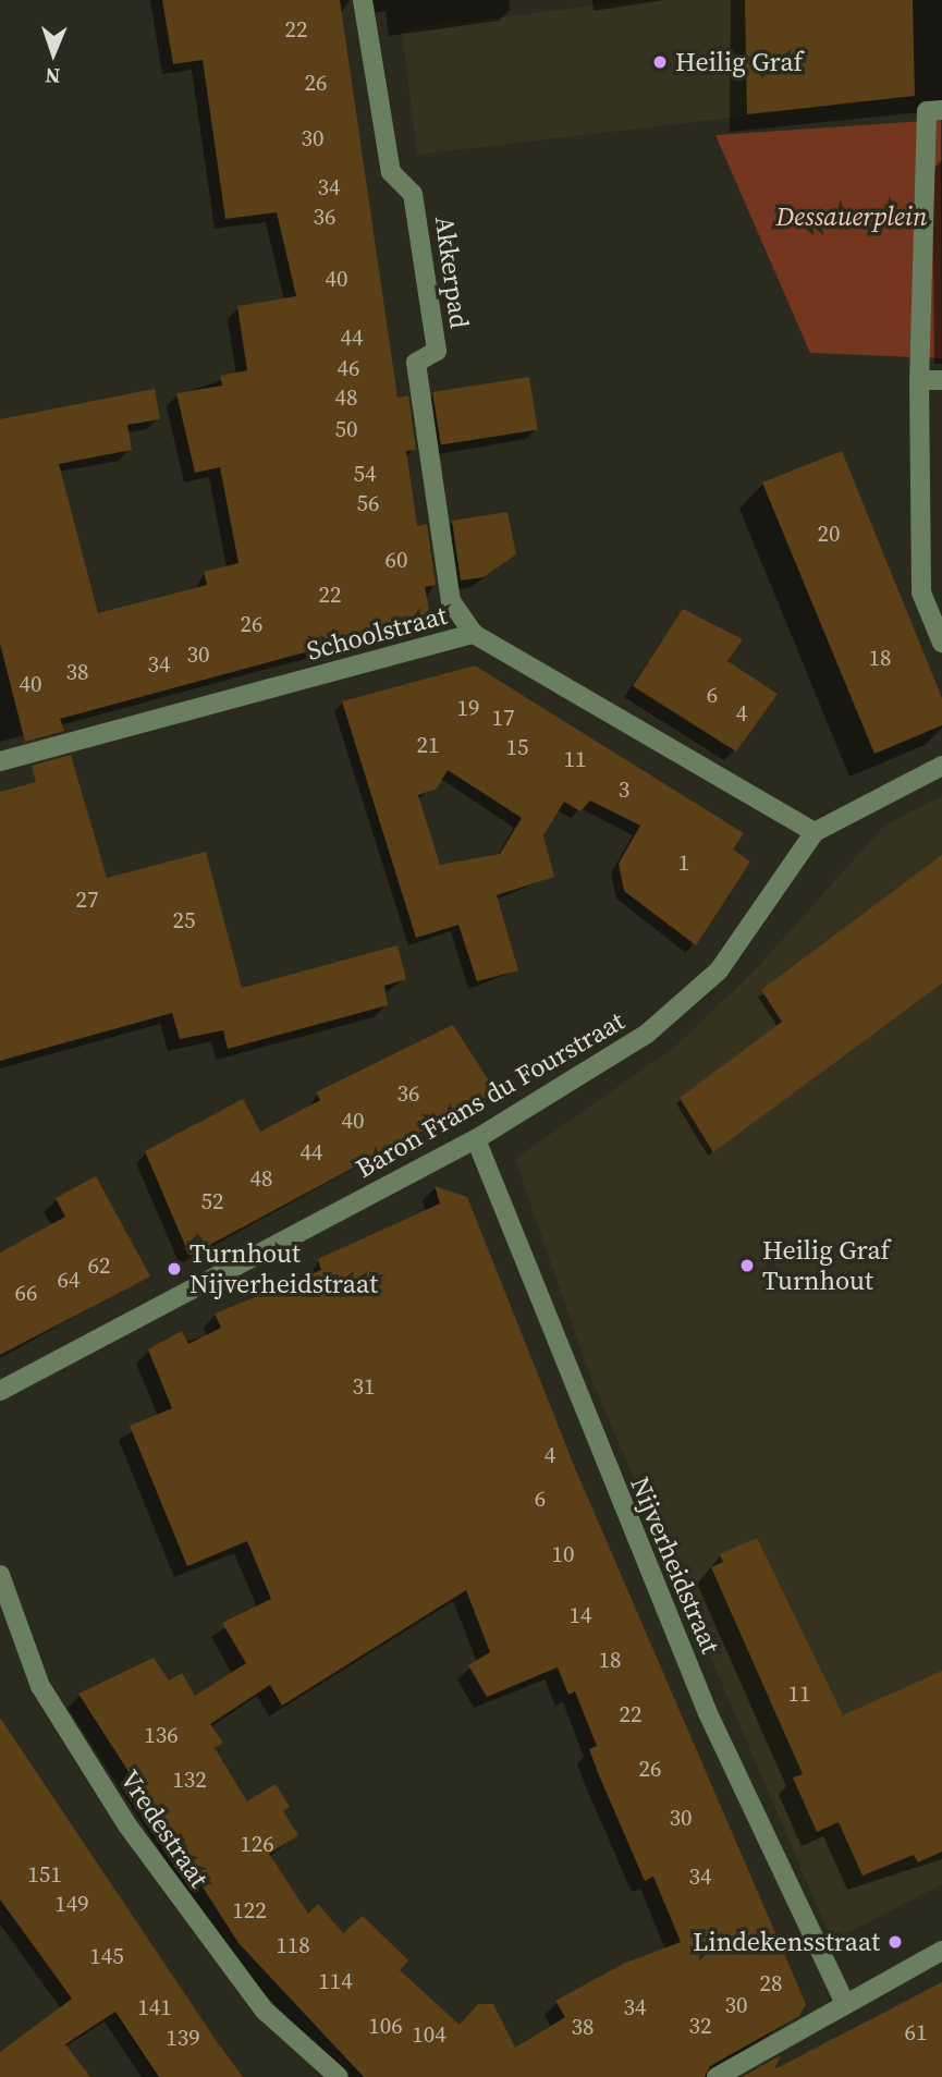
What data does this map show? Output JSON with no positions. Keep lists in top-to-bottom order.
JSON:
{
  "streets": {
    "street": [
      "Akkerpad",
      "Schoolstraat",
      "Baron Frans du Fourstraat",
      "Nijverheidstraat",
      "Vredestraat"
    ]
  },
  "crossings": [
    ["Akkerpad", "Schoolstraat"],
    ["Schoolstraat", "Baron Frans du Fourstraat"],
    ["Baron Frans du Fourstraat", "Nijverheidstraat"]
  ],
  "parks": ["Dessauerplein"],
  "places": [
    "Heilig Graf",
    "Heilig Graf Turnhout",
    "Turnhout Nijverheidstraat",
    "Lindekensstraat"
  ],
  "house_numbers": [
    "22",
    "26",
    "30",
    "34",
    "36",
    "40",
    "44",
    "46",
    "48",
    "50",
    "54",
    "56",
    "20",
    "60",
    "22",
    "26",
    "30",
    "18",
    "34",
    "38",
    "40",
    "6",
    "19",
    "4",
    "17",
    "21",
    "15",
    "11",
    "3",
    "1",
    "27",
    "25",
    "36",
    "40",
    "44",
    "48",
    "52",
    "62",
    "64",
    "66",
    "31",
    "4",
    "6",
    "10",
    "14",
    "18",
    "11",
    "22",
    "136",
    "26",
    "132",
    "30",
    "126",
    "151",
    "34",
    "149",
    "122",
    "118",
    "145",
    "114",
    "28",
    "30",
    "141",
    "34",
    "106",
    "32",
    "38",
    "61",
    "104",
    "139"
  ],
  "north": "bottom"
}
